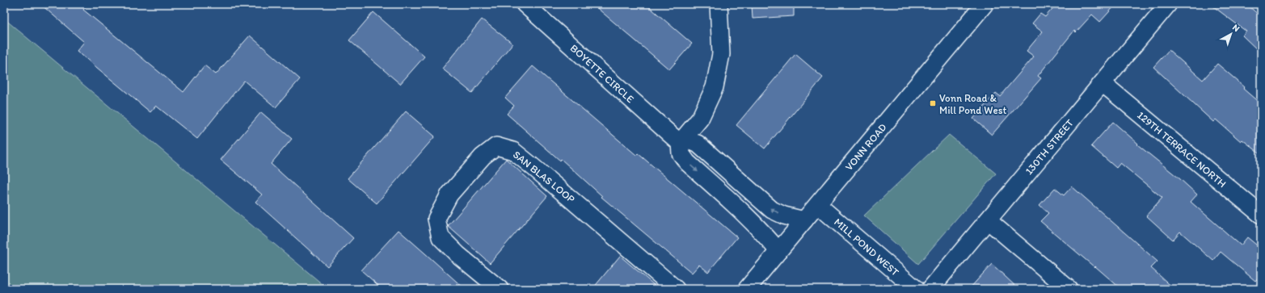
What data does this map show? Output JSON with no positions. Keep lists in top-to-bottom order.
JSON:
{
  "streets": {
    "street": [
      "BOYETTE CIRCLE",
      "VONN ROAD",
      "130TH STREET",
      "129TH TERRACE NORTH",
      "SAN BLAS LOOP",
      "MILL POND WEST"
    ]
  },
  "crossings": [
    ["VONN ROAD", "MILL POND WEST"],
    ["130TH STREET", "129TH TERRACE NORTH"]
  ],
  "places": {
    "transit": ["Vonn Road & Mill Pond West"]
  },
  "north": "top right"
}
